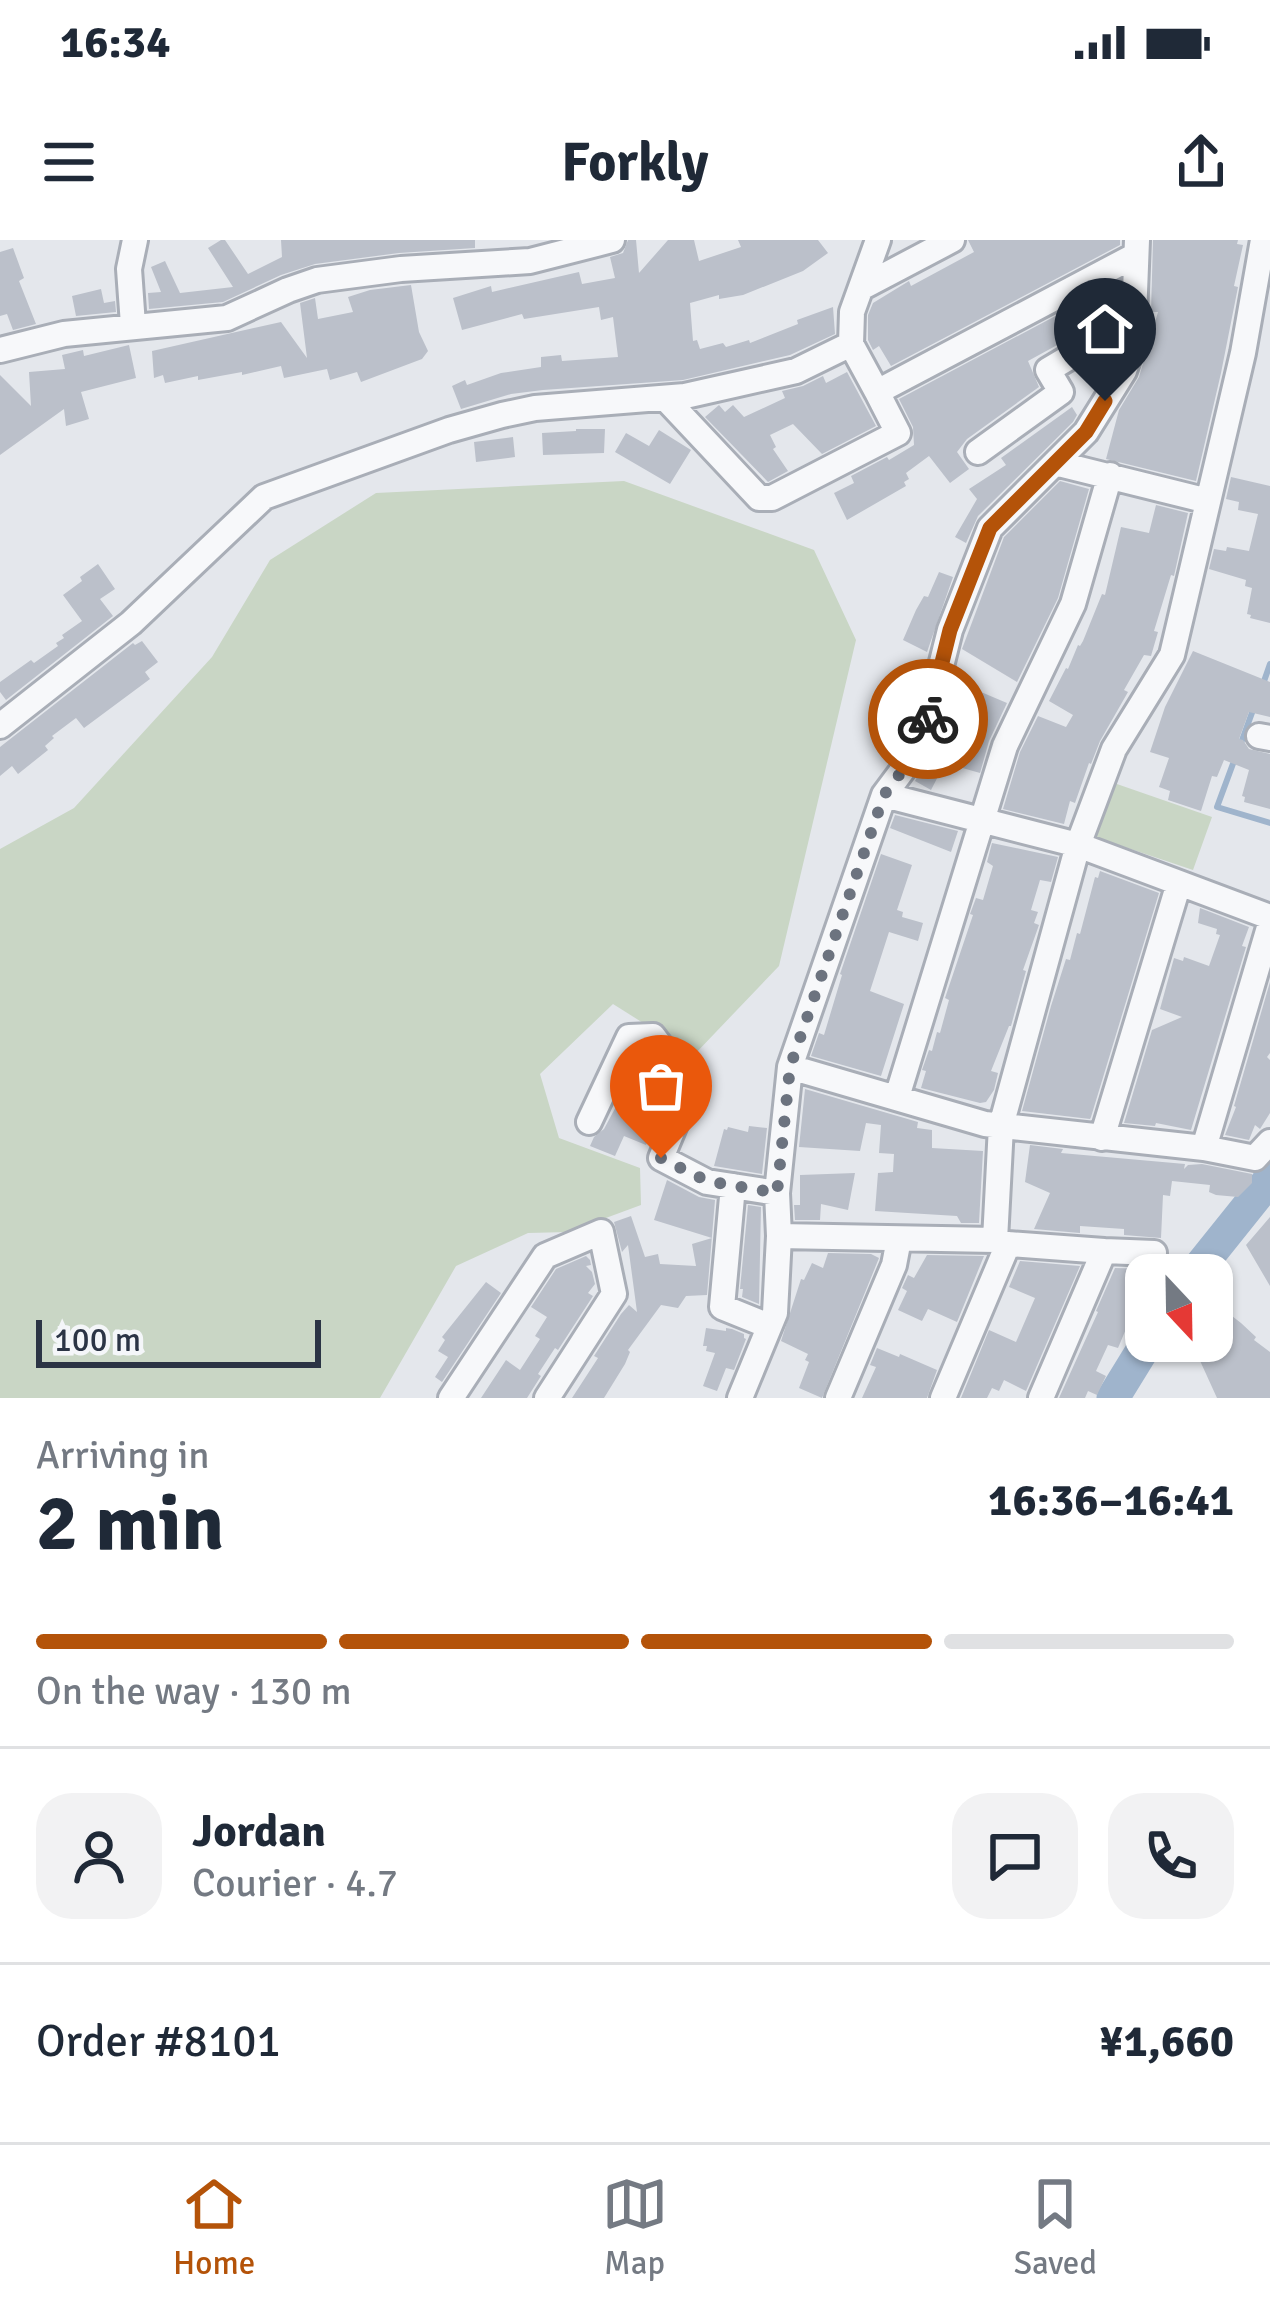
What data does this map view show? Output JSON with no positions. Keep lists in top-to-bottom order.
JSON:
{
  "scale_bar": "100 m",
  "north": "bottom",
  "page": {
    "status": "16:34",
    "header": "Forkly",
    "scale": "100 m",
    "heading": ["2 min", "Arriving in", "16:36–16:41"],
    "panel": [
      "Jordan",
      "Courier · 4.7",
      "Order #8101",
      "¥1,660"
    ],
    "bar": "On the way · 130 m",
    "tabs": ["Home", "Map", "Saved"]
  }
}
